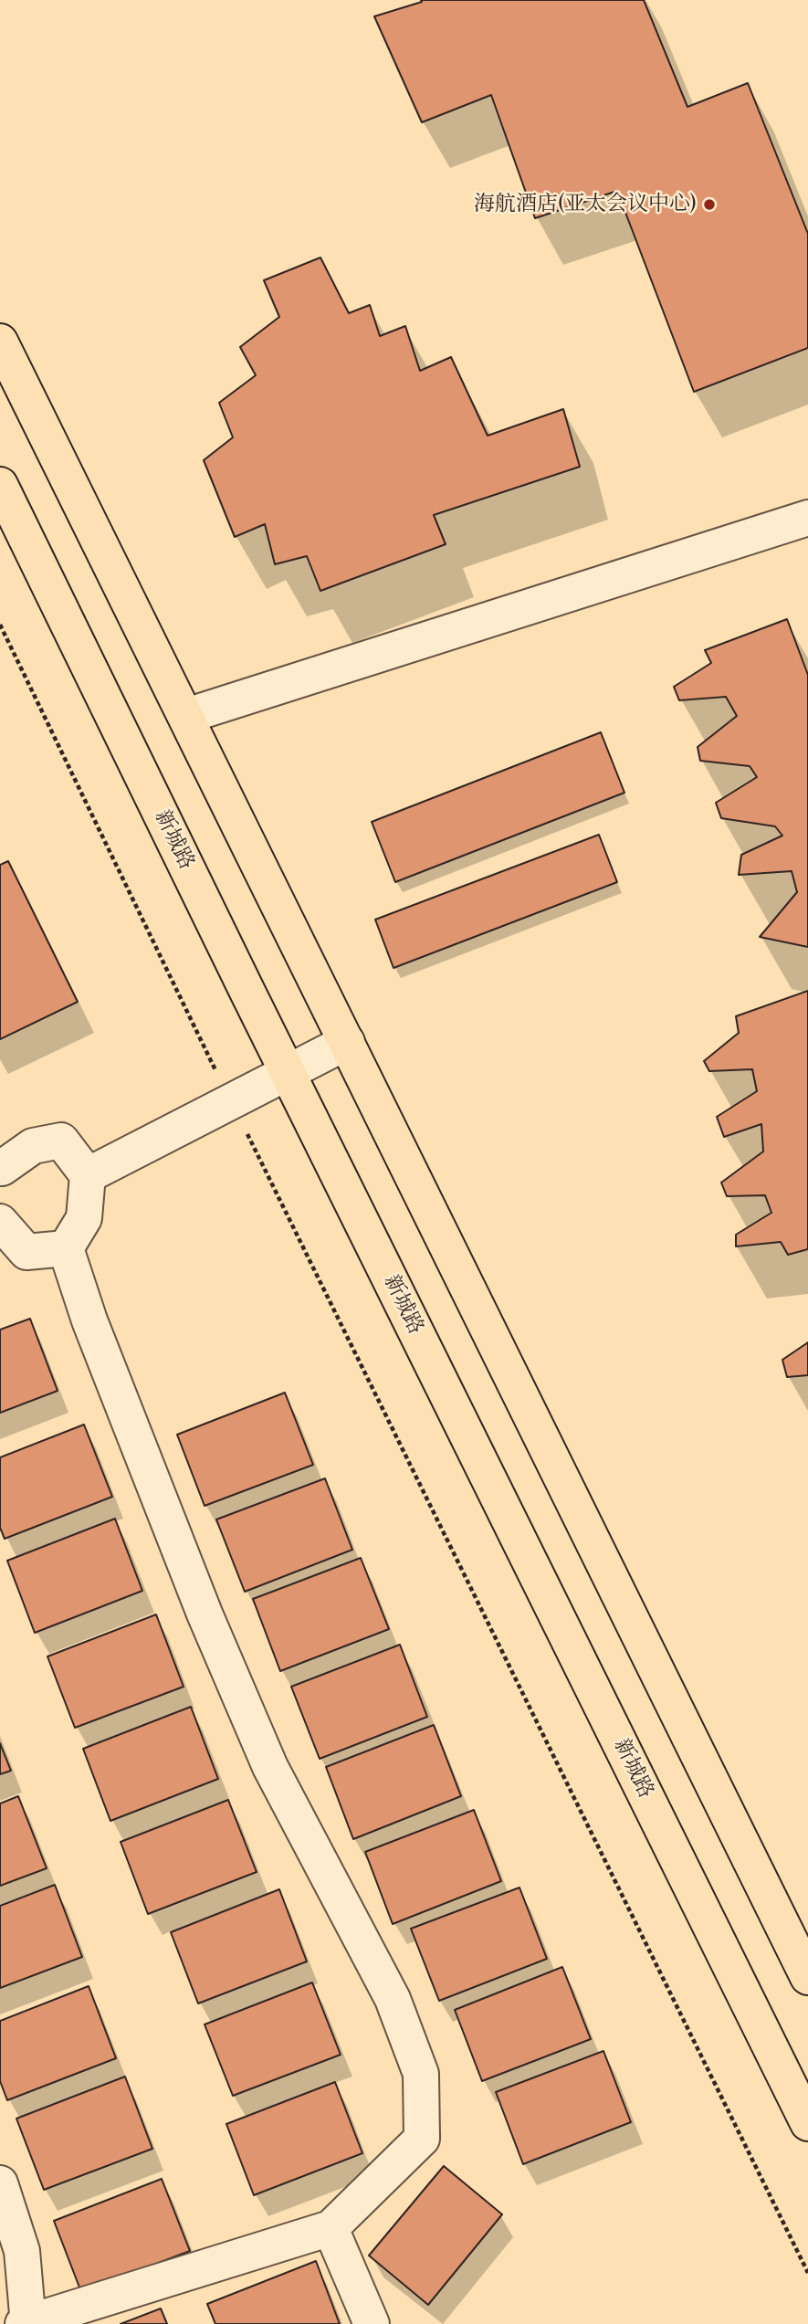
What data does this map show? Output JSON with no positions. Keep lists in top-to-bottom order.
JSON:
{
  "streets": {
    "main road": ["新城路"]
  },
  "places": ["海航酒店(亚太会议中心)"]
}
